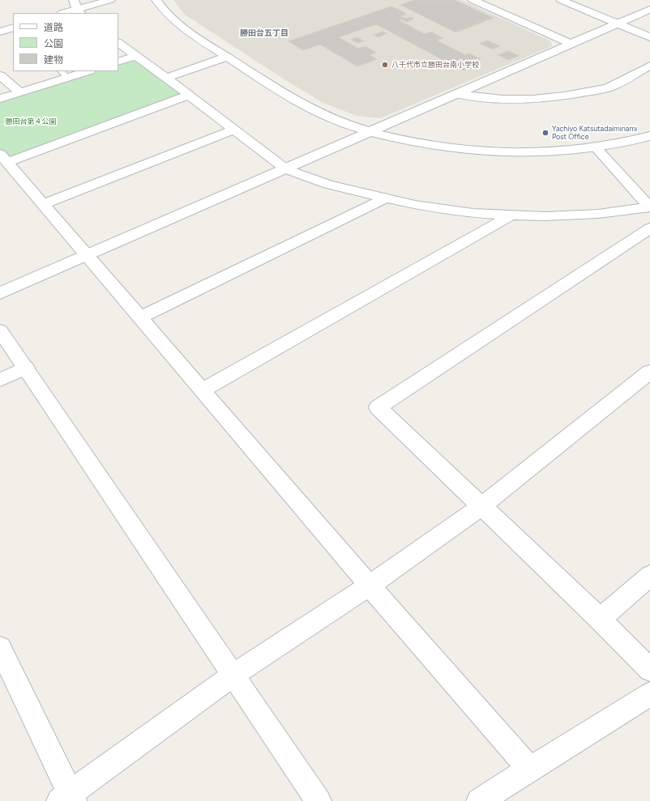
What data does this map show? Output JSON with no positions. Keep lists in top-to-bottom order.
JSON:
{
  "districts": ["勝田台五丁目"],
  "parks": ["勝田台第４公園"],
  "places": ["八千代市立勝田台南小学校", "Yachiyo Katsutadaiminami Post Office"],
  "legend": ["道路", "公園", "建物"]
}
